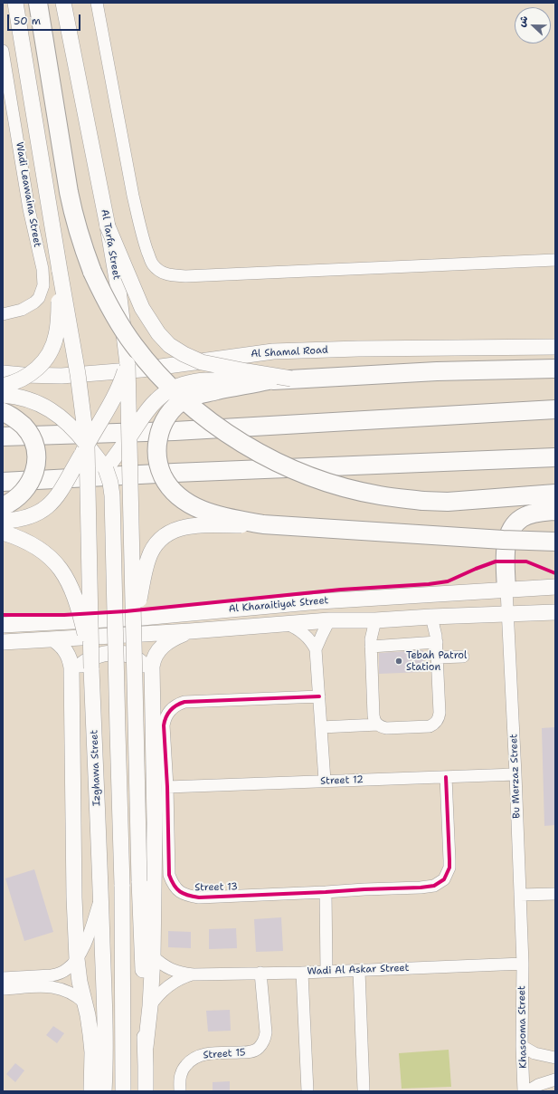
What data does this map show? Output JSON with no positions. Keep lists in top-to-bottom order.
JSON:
{
  "streets": {
    "main road": [
      "Al Tarfa Street",
      "Al Shamal Road",
      "Al Kharaitiyat Street",
      "Izghawa Street"
    ],
    "street": [
      "Wadi Leawaina Street",
      "Bu Merzaz Street",
      "Street 12",
      "Street 13",
      "Wadi Al Askar Street",
      "Khasooma Street",
      "Street 15"
    ]
  },
  "crossings": [
    ["Al Kharaitiyat Street", "Bu Merzaz Street"],
    ["Bu Merzaz Street", "Street 12"],
    ["Bu Merzaz Street", "Wadi Al Askar Street"],
    ["Bu Merzaz Street", "Khasooma Street"],
    ["Street 12", "Street 13"],
    ["Wadi Al Askar Street", "Khasooma Street"],
    ["Wadi Al Askar Street", "Street 15"]
  ],
  "places": ["Tebah Patrol Station"],
  "scale_bar": "50 m",
  "north": "left"
}
